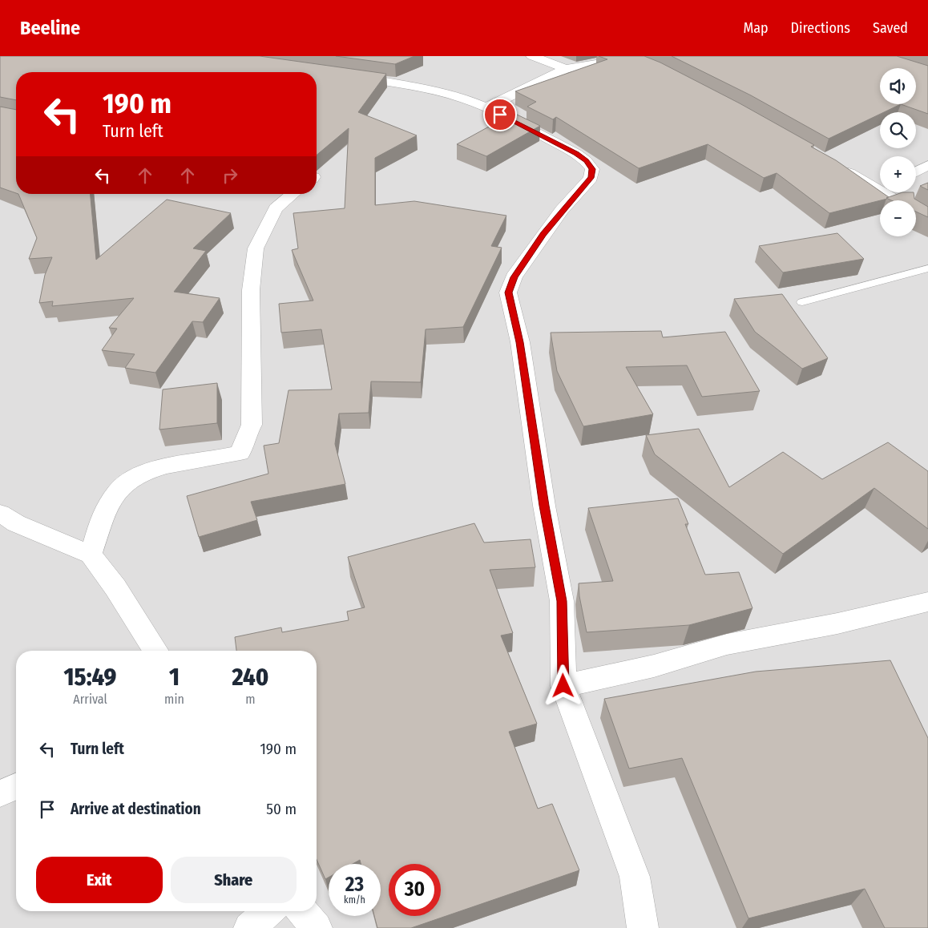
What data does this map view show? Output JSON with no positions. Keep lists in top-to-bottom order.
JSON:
{
  "page": {
    "header": "Beeline",
    "nav": ["Map", "Directions", "Saved"],
    "map_buttons": ["+", "−"],
    "turn": ["190 m", "Turn left"],
    "eta": [
      "15:49",
      "Arrival",
      "1",
      "min",
      "240",
      "m"
    ],
    "list": [
      {
        "name": "Turn left",
        "value": "190 m"
      },
      {
        "name": "Arrive at destination",
        "value": "50 m"
      }
    ],
    "buttons": ["Exit", "Share"],
    "speed": "23 km/h",
    "limit": "30"
  }
}
